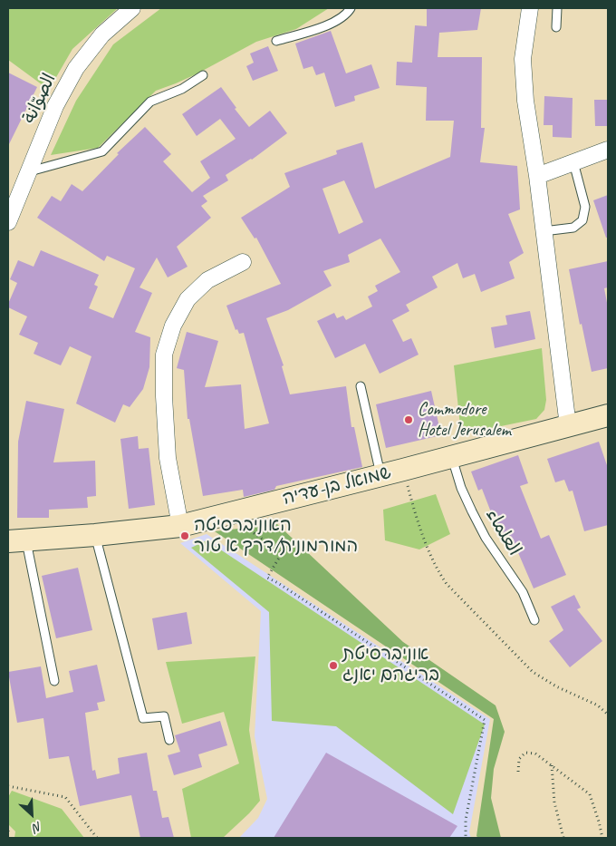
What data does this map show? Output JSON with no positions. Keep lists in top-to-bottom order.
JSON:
{
  "streets": {
    "street": ["الصوّانة", "שמואל בן-עדיה"],
    "lane": ["العلماء"]
  },
  "crossings": [
    ["שמואל בן-עדיה", "العلماء"]
  ],
  "places": ["Commodore Hotel Jerusalem", "האוניברסיטה המורמונית/דרך א טור", "אוניברסיטת בריגהם יאנג"],
  "north": "bottom right"
}
